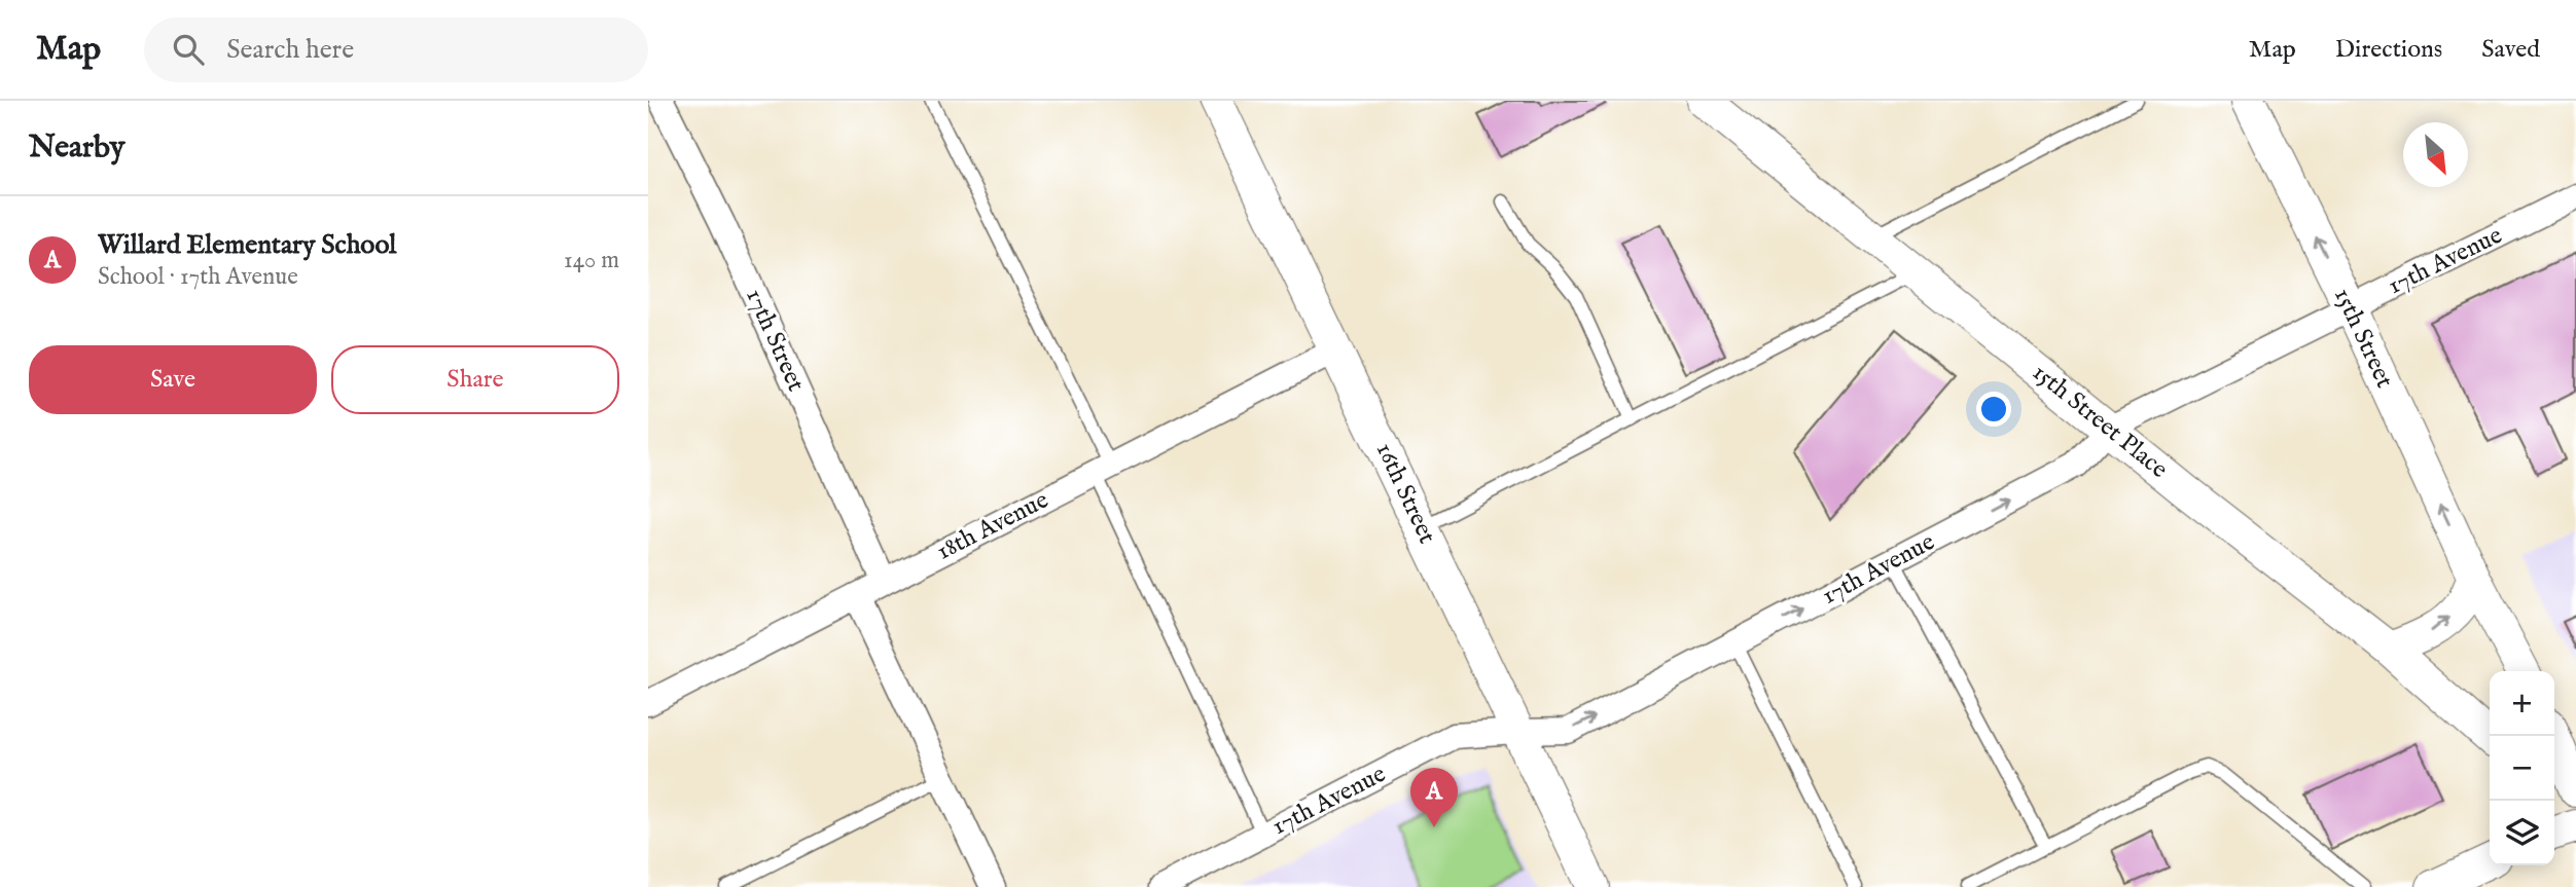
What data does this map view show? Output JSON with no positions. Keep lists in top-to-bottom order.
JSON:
{
  "streets": {
    "street": [
      "17th Avenue",
      "15th Street",
      "17th Street",
      "15th Street Place",
      "16th Street",
      "18th Avenue"
    ]
  },
  "crossings": [
    ["17th Avenue", "15th Street"],
    ["17th Avenue", "15th Street Place"],
    ["17th Avenue", "16th Street"],
    ["17th Street", "18th Avenue"],
    ["16th Street", "18th Avenue"]
  ],
  "one_way": ["17th Avenue", "15th Street"],
  "north": "bottom right",
  "page": {
    "header": "Map",
    "search": "Search here",
    "nav": ["Map", "Directions", "Saved"],
    "heading": "Nearby",
    "list": [
      {
        "mark": "A",
        "name": "Willard Elementary School",
        "note": "School · 17th Avenue",
        "value": "140 m"
      }
    ],
    "buttons": ["Save", "Share"],
    "map_buttons": ["+", "−"],
    "pins": "A"
  }
}
